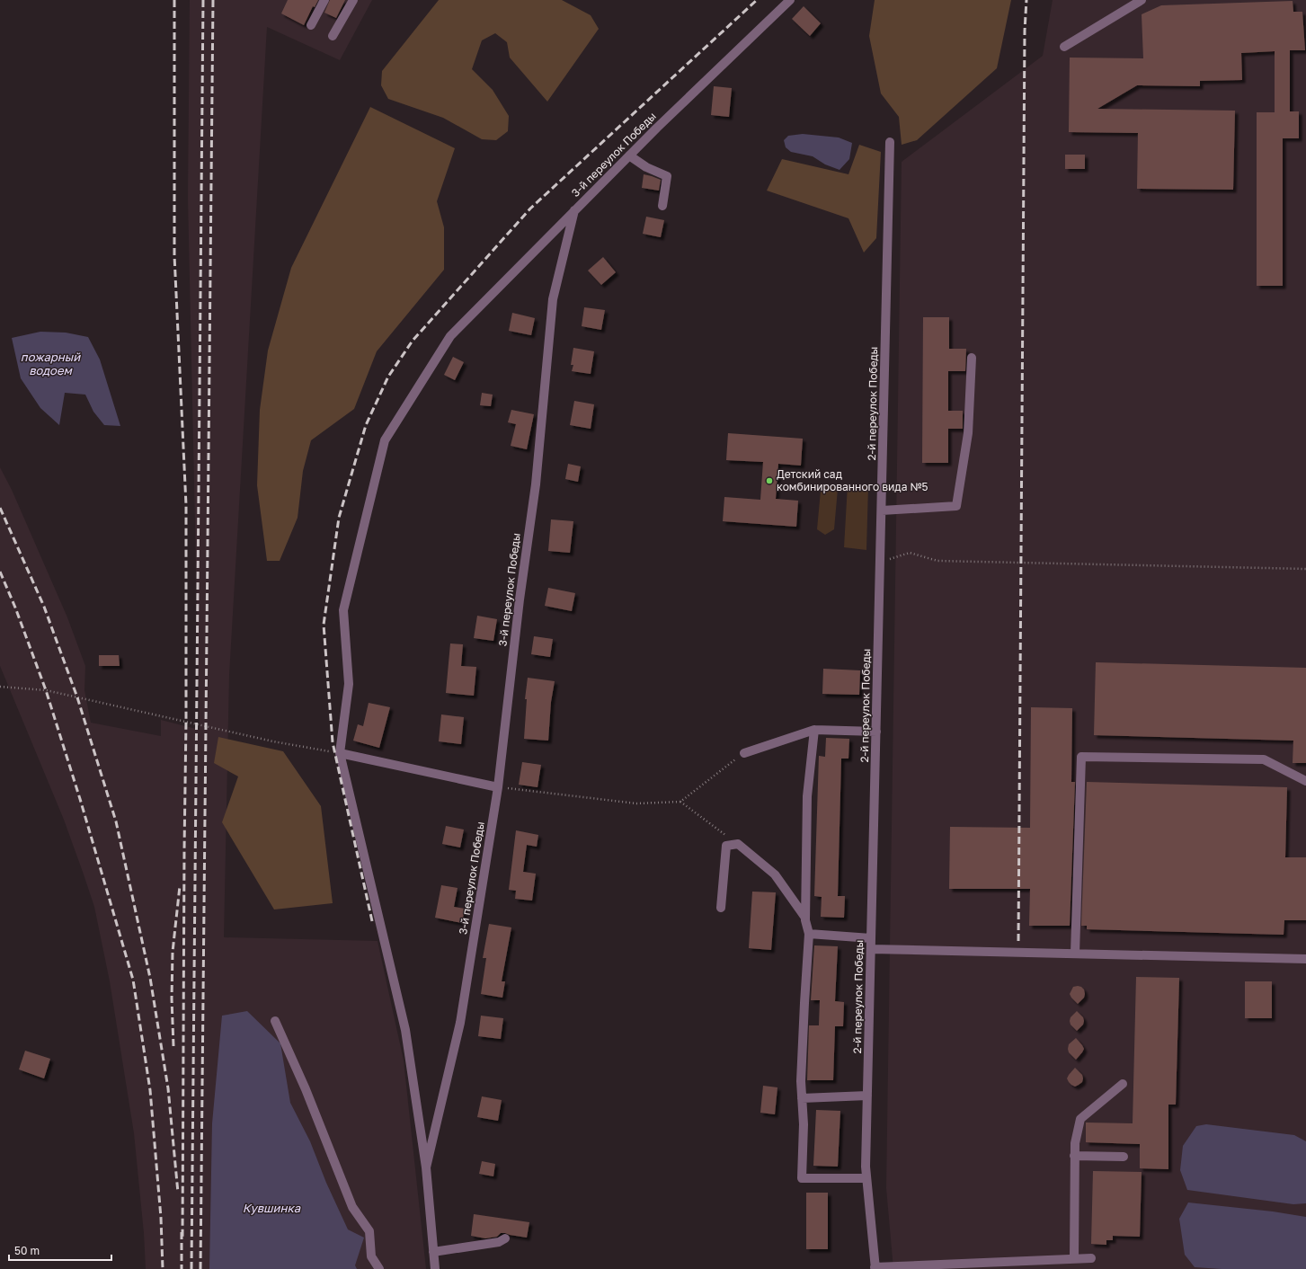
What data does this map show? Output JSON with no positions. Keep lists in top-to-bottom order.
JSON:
{
  "streets": {
    "street": ["3-й переулок Победы", "2-й переулок Победы"]
  },
  "water": ["пожарный водоем", "Кувшинка"],
  "places": ["Детский сад комбинированного вида №5"],
  "scale_bar": "50 m"
}
